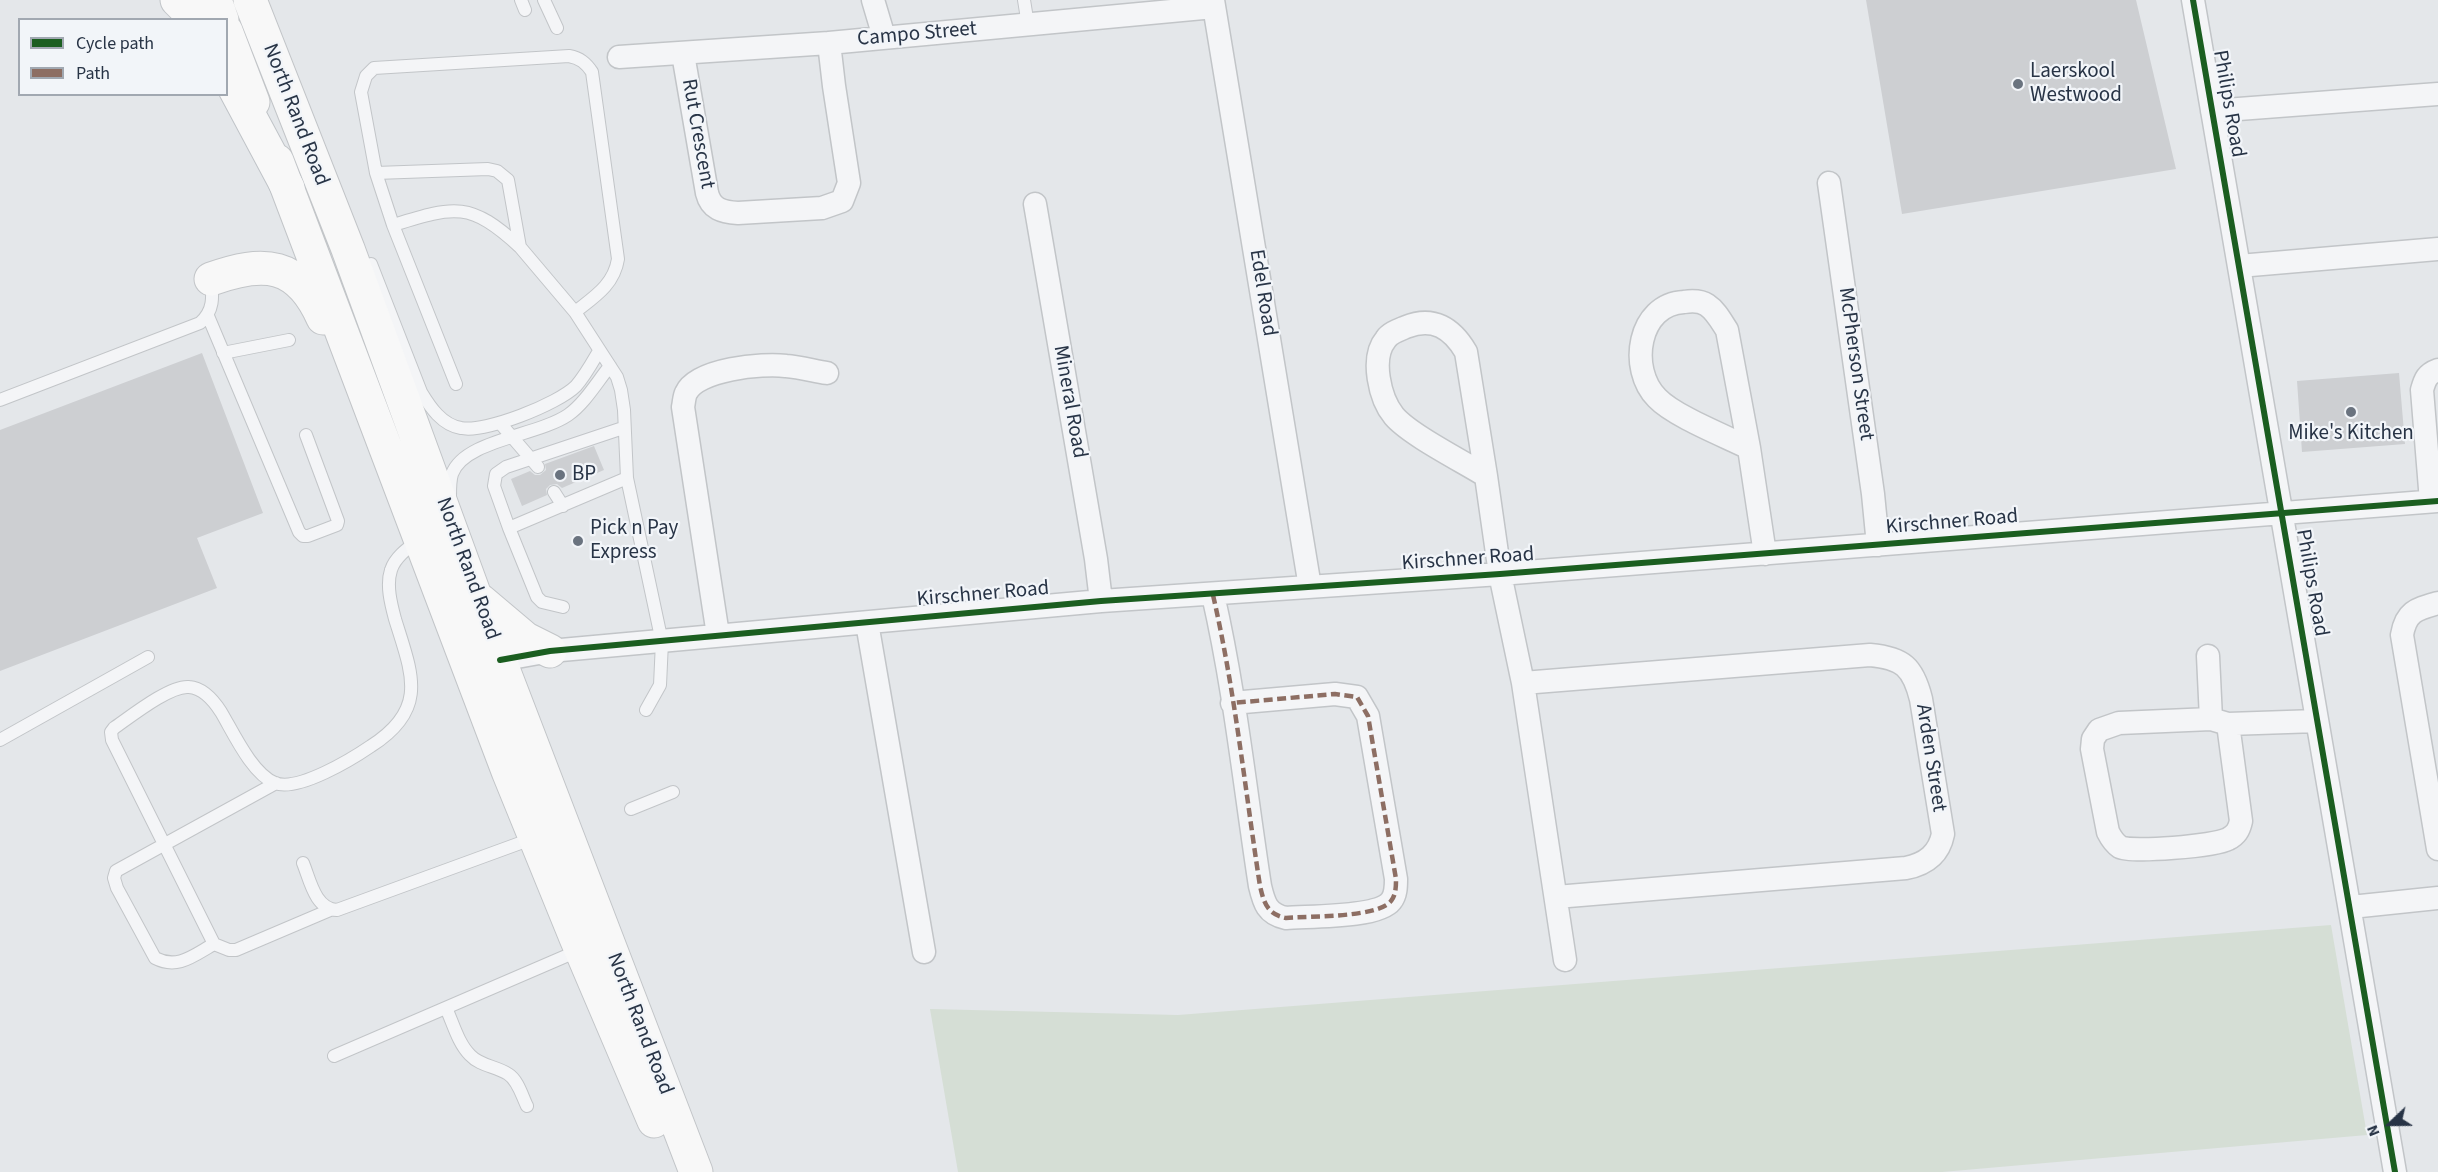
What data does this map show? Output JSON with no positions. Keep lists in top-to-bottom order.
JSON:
{
  "streets": {
    "main road": ["North Rand Road"],
    "street": [
      "Campo Street",
      "Philips Road",
      "Rut Crescent",
      "Edel Road",
      "McPherson Street",
      "Mineral Road",
      "Kirschner Road",
      "Arden Street"
    ]
  },
  "crossings": [
    ["Campo Street", "Rut Crescent"],
    ["Campo Street", "Edel Road"],
    ["Philips Road", "Kirschner Road"],
    ["North Rand Road", "Kirschner Road"],
    ["Edel Road", "Kirschner Road"],
    ["McPherson Street", "Kirschner Road"],
    ["Mineral Road", "Kirschner Road"]
  ],
  "places": [
    "Laerskool Westwood",
    "Mike's Kitchen",
    "BP",
    "Pick n Pay Express"
  ],
  "legend": ["Cycle path", "Path"],
  "north": "left"
}
